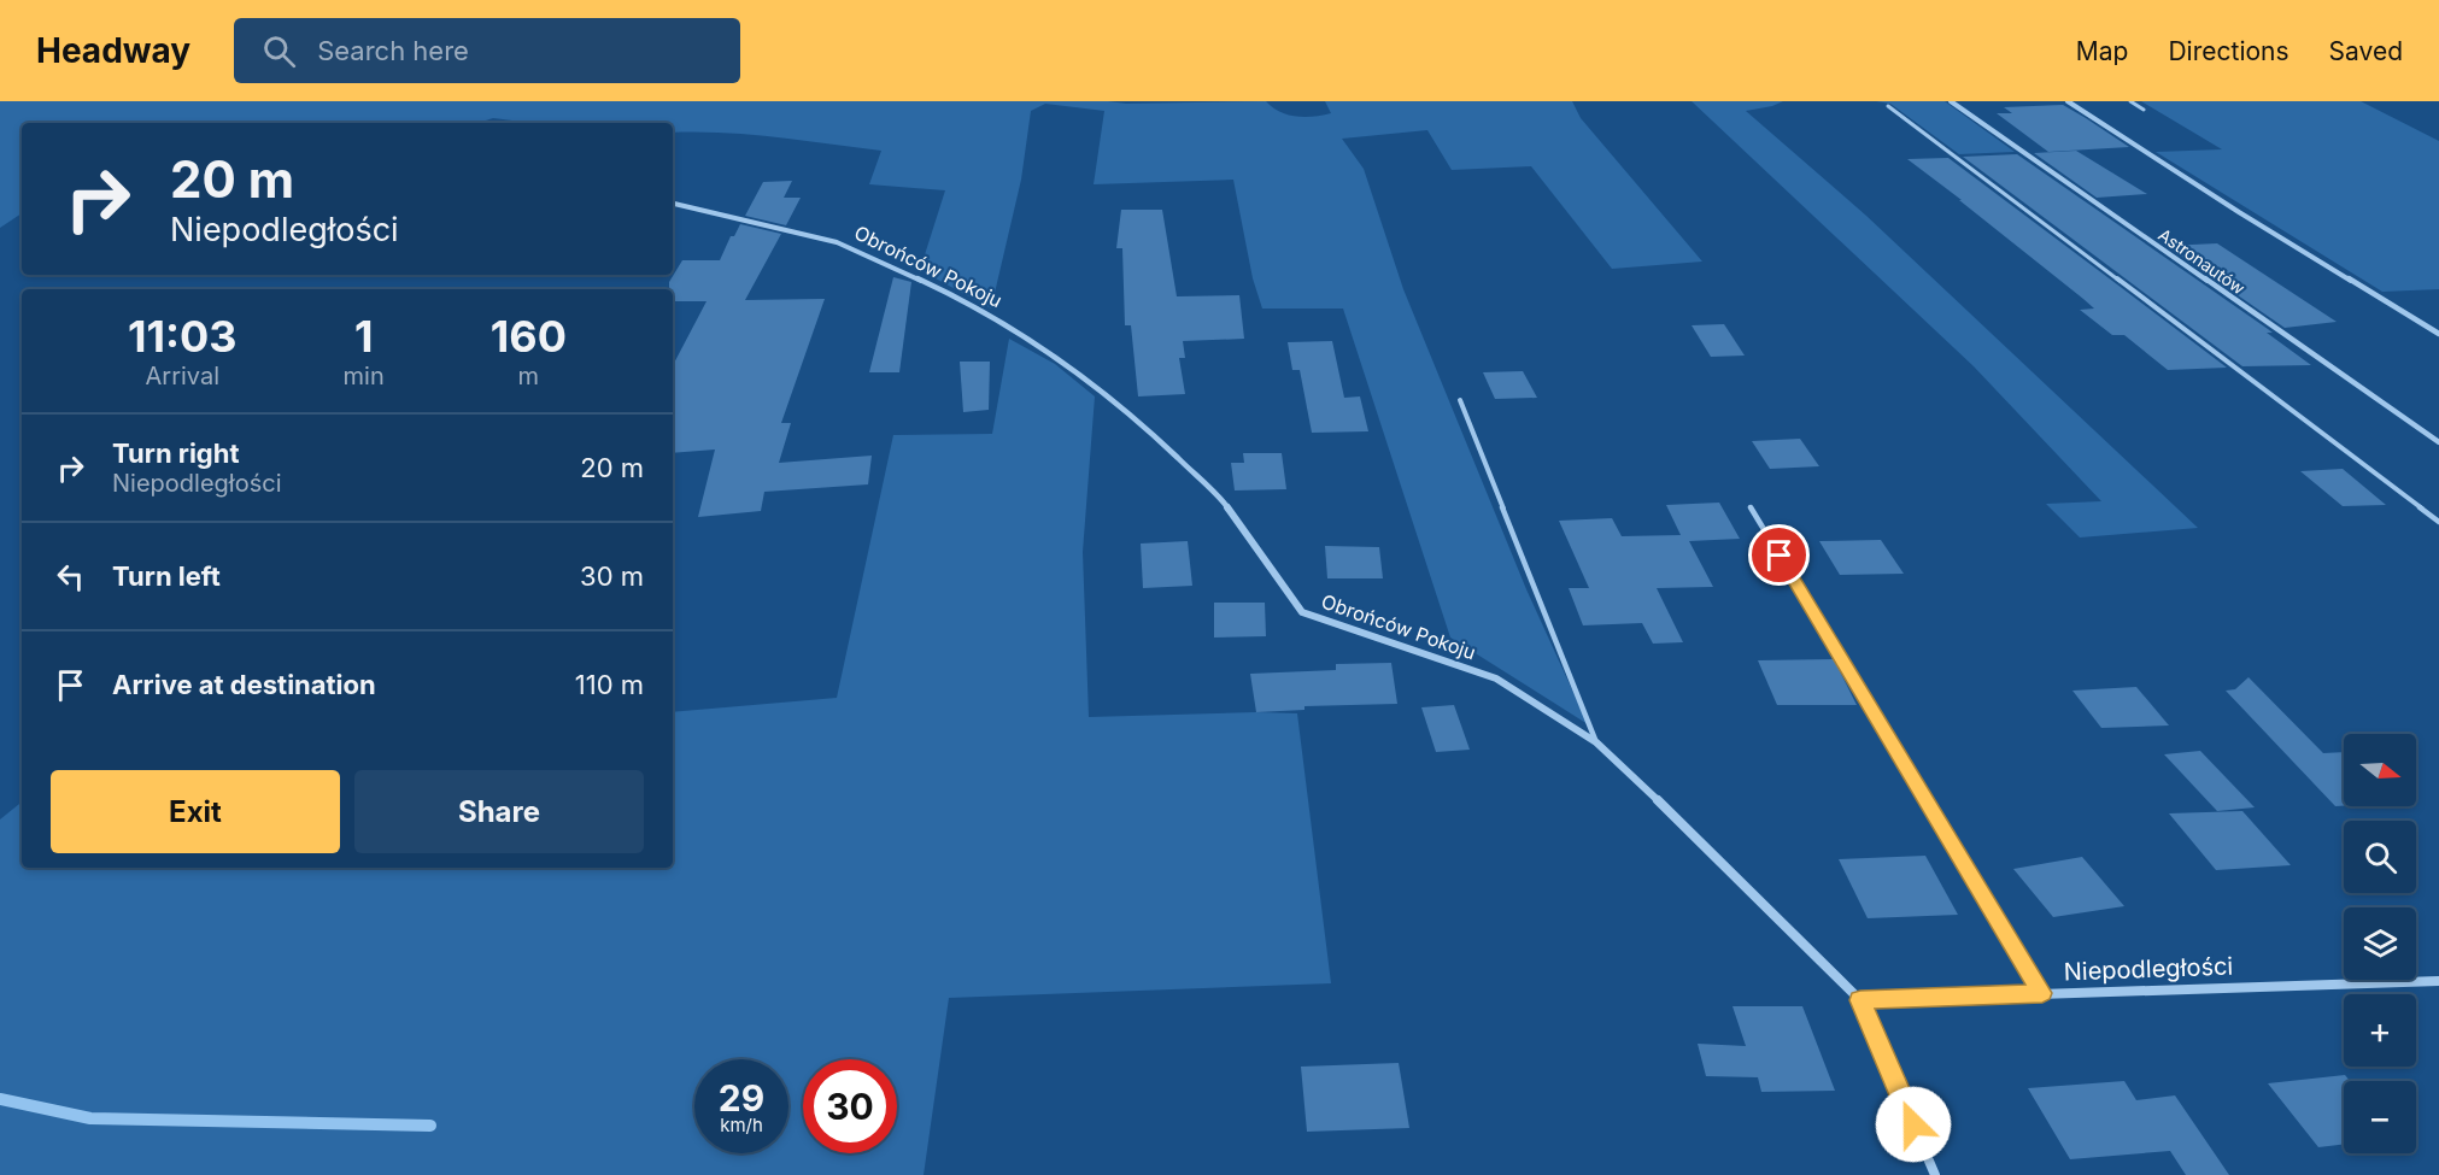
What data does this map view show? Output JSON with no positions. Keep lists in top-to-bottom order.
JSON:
{
  "streets": {
    "street": ["Astronautów", "Obrońców Pokoju", "Niepodległości"]
  },
  "crossings": [
    ["Obrońców Pokoju", "Niepodległości"]
  ],
  "north": "right",
  "page": {
    "header": "Headway",
    "search": "Search here",
    "nav": ["Map", "Directions", "Saved"],
    "turn": ["20 m", "Niepodległości"],
    "eta": [
      "11:03",
      "Arrival",
      "1",
      "min",
      "160",
      "m"
    ],
    "list": [
      {
        "name": "Turn right",
        "note": "Niepodległości",
        "value": "20 m"
      },
      {
        "name": "Turn left",
        "value": "30 m"
      },
      {
        "name": "Arrive at destination",
        "value": "110 m"
      }
    ],
    "map_buttons": ["+", "−"],
    "buttons": ["Exit", "Share"],
    "speed": "29 km/h",
    "limit": "30"
  }
}
